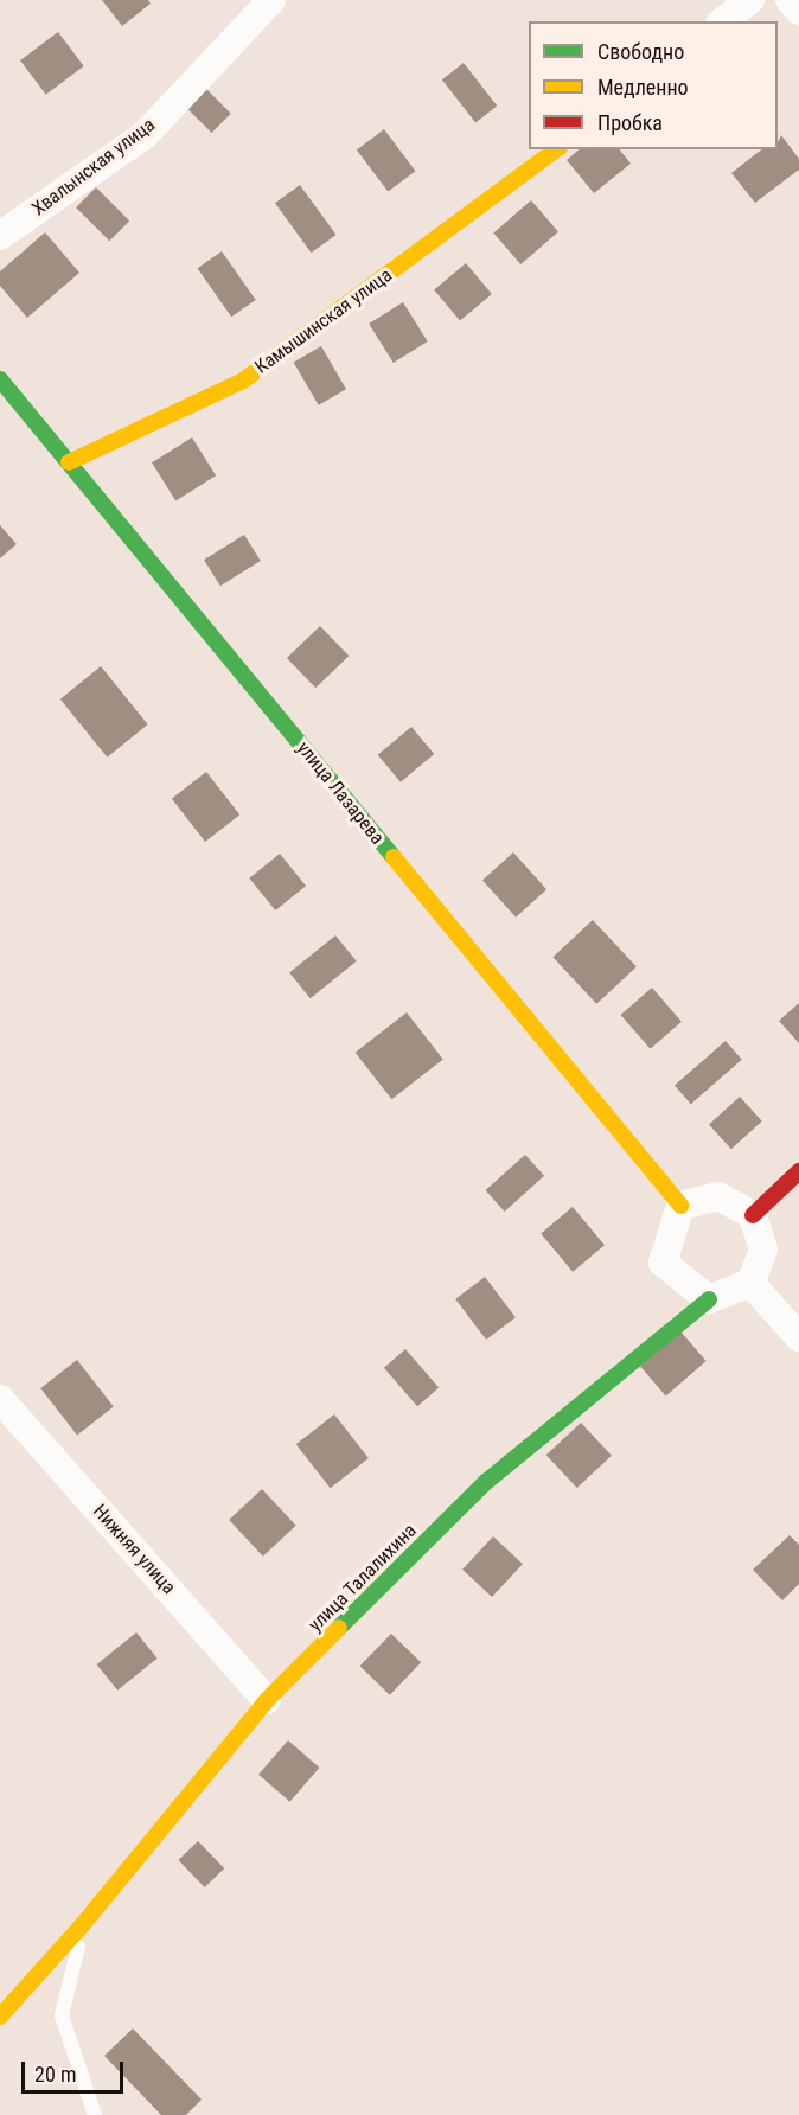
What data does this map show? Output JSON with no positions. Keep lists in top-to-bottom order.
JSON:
{
  "streets": {
    "street": [
      "Хвалынская улица",
      "Камышинская улица",
      "улица Лазарева",
      "Нижняя улица",
      "улица Талалихина"
    ]
  },
  "crossings": [
    ["Камышинская улица", "улица Лазарева"],
    ["улица Лазарева", "улица Талалихина"],
    ["Нижняя улица", "улица Талалихина"]
  ],
  "legend": ["Свободно", "Медленно", "Пробка"],
  "scale_bar": "20 m"
}
